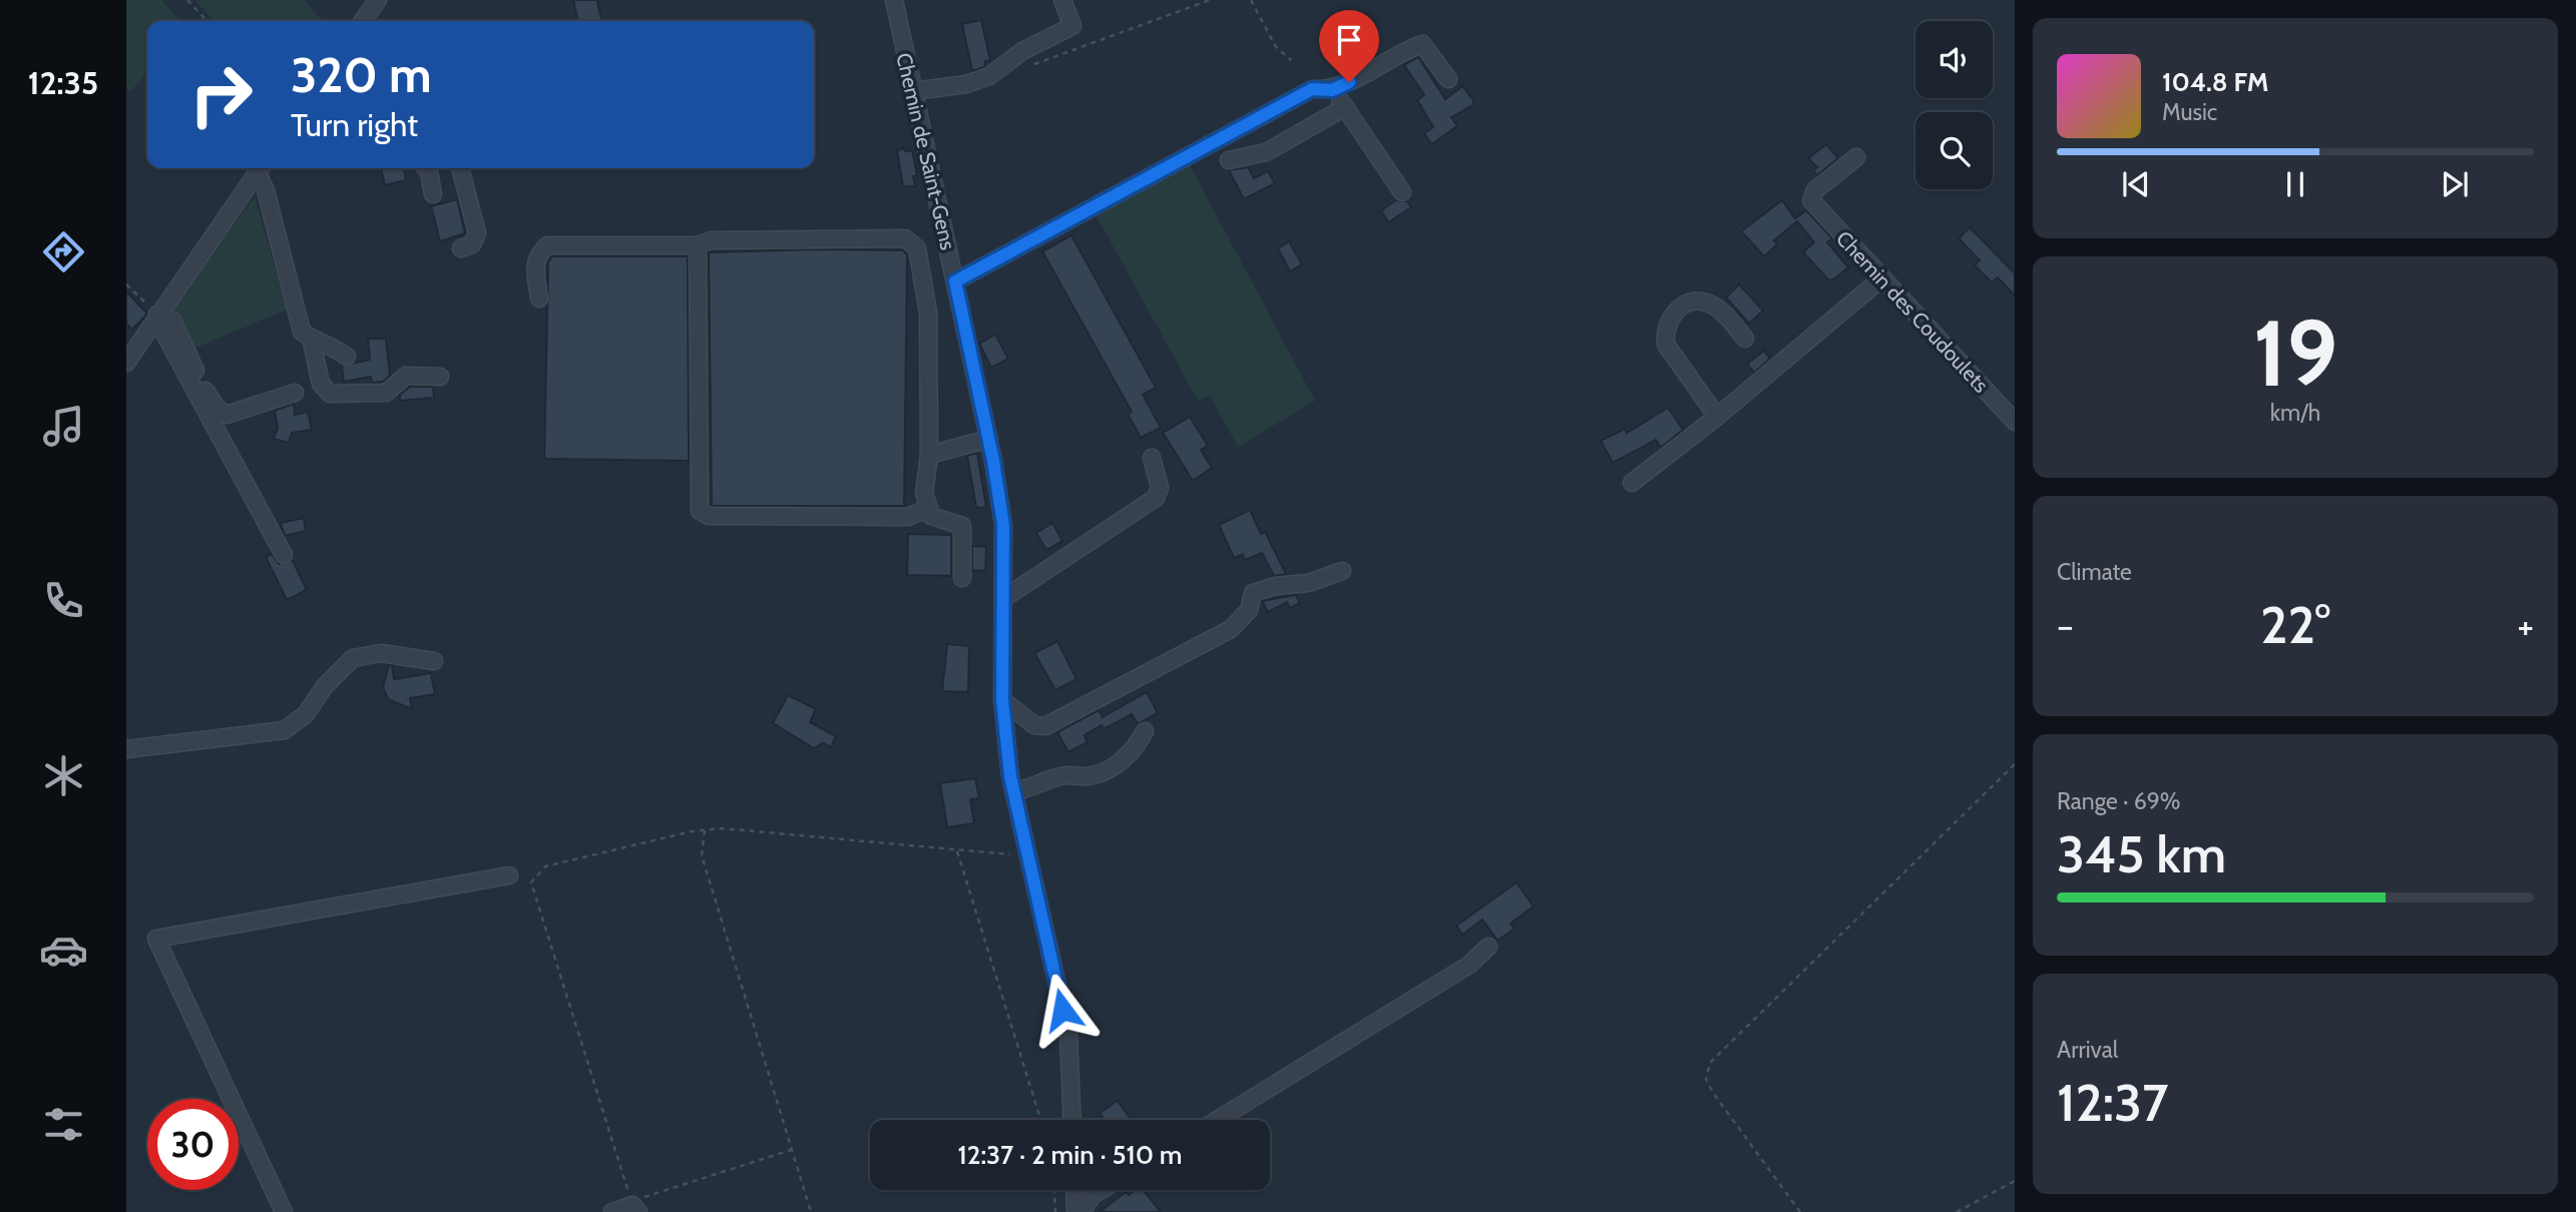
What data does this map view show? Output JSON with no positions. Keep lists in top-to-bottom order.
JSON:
{
  "streets": {
    "street": ["Chemin de Saint-Gens", "Chemin des Coudoulets"]
  },
  "page": {
    "tabs": "12:35",
    "turn": ["320 m", "Turn right"],
    "song": ["104.8 FM", "Music"],
    "tile": [
      ["19", "km/h"],
      "Climate",
      ["Range · 69%", "345 km"],
      ["Arrival", "12:37"]
    ],
    "heat": ["−", "22°", "+"],
    "limit": "30",
    "trip": "12:37 · 2 min · 510 m"
  }
}
